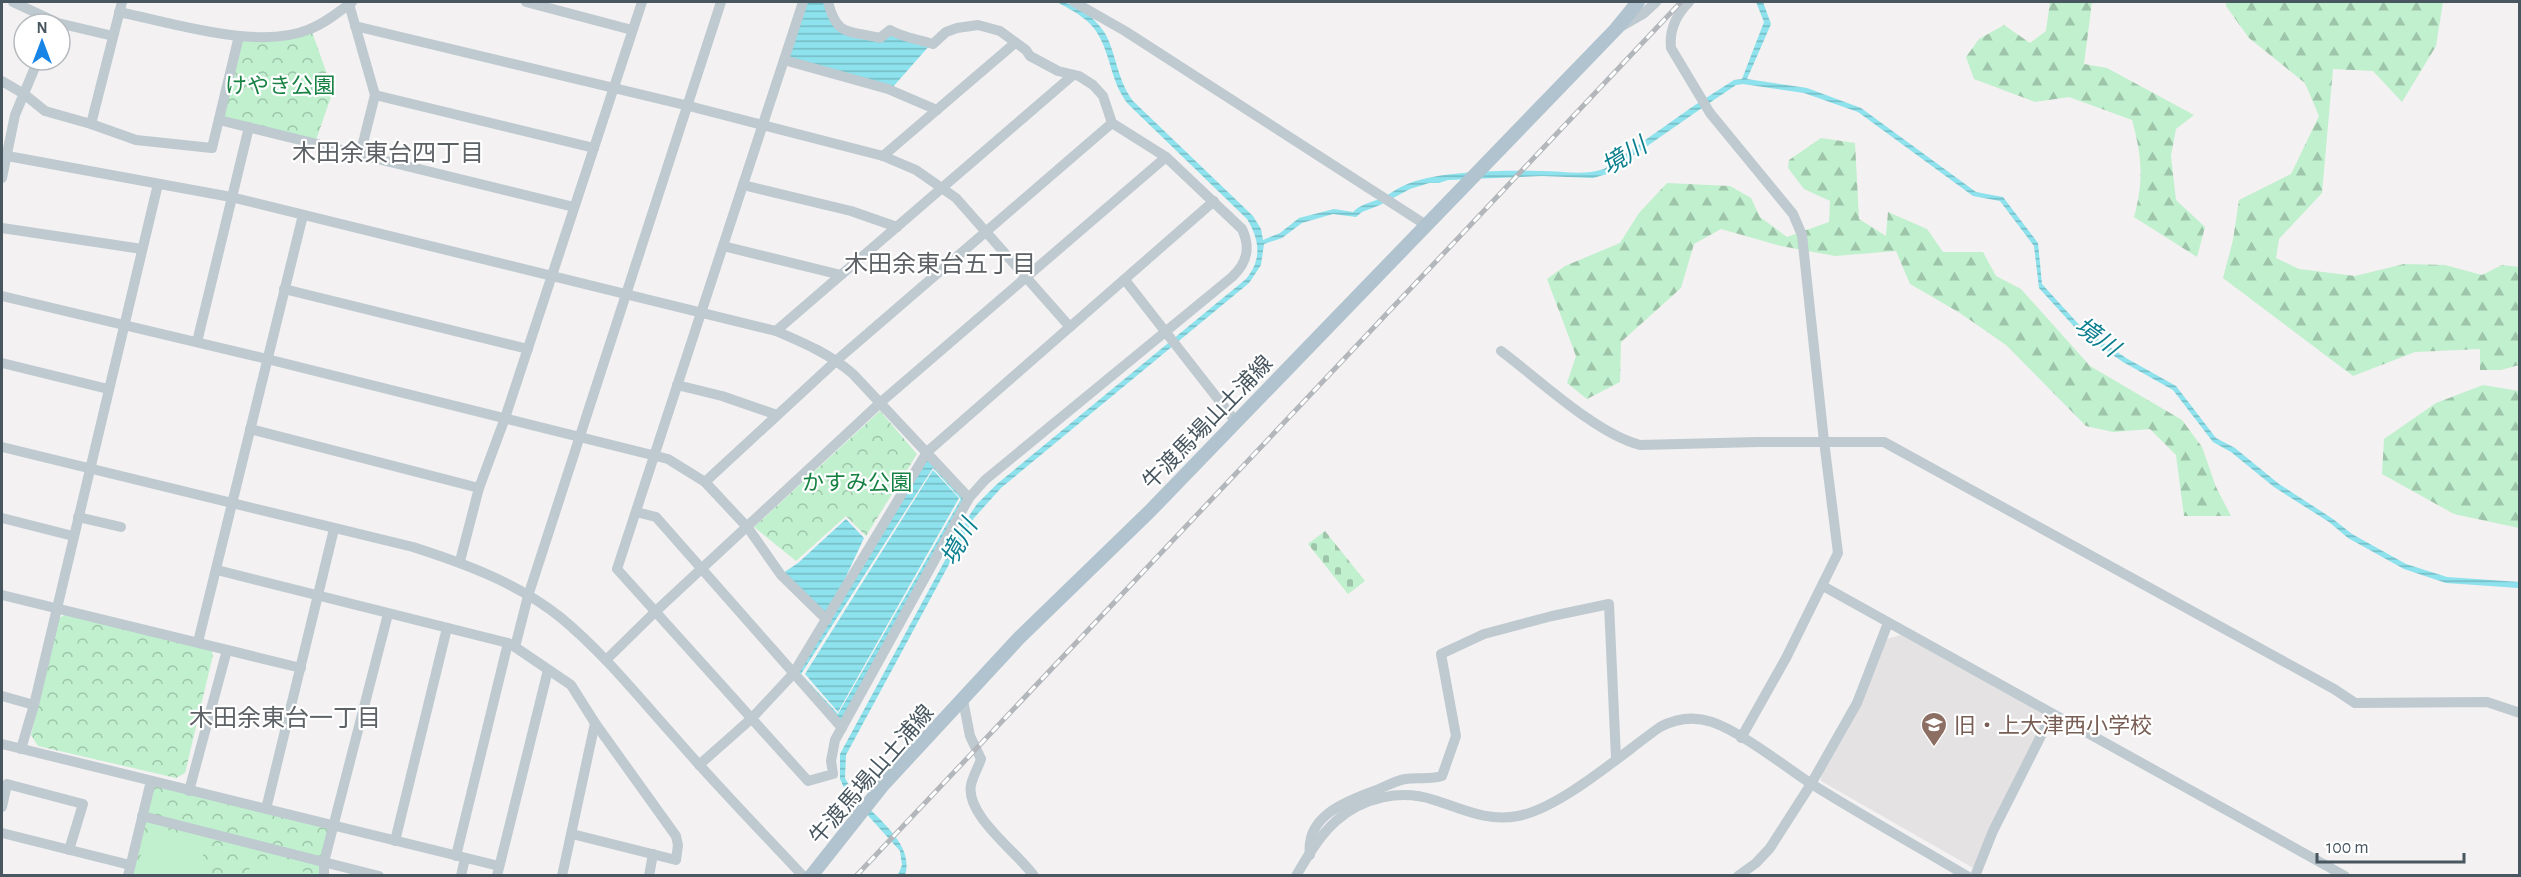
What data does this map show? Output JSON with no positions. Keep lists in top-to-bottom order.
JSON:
{
  "streets": {
    "main road": ["牛渡馬場山土浦線"]
  },
  "districts": ["木田余東台四丁目", "木田余東台五丁目", "木田余東台一丁目"],
  "water": ["境川"],
  "parks": ["けやき公園", "かすみ公園"],
  "places": {
    "school or university": ["旧・上大津西小学校"]
  },
  "scale_bar": "100 m",
  "north": "top"
}
